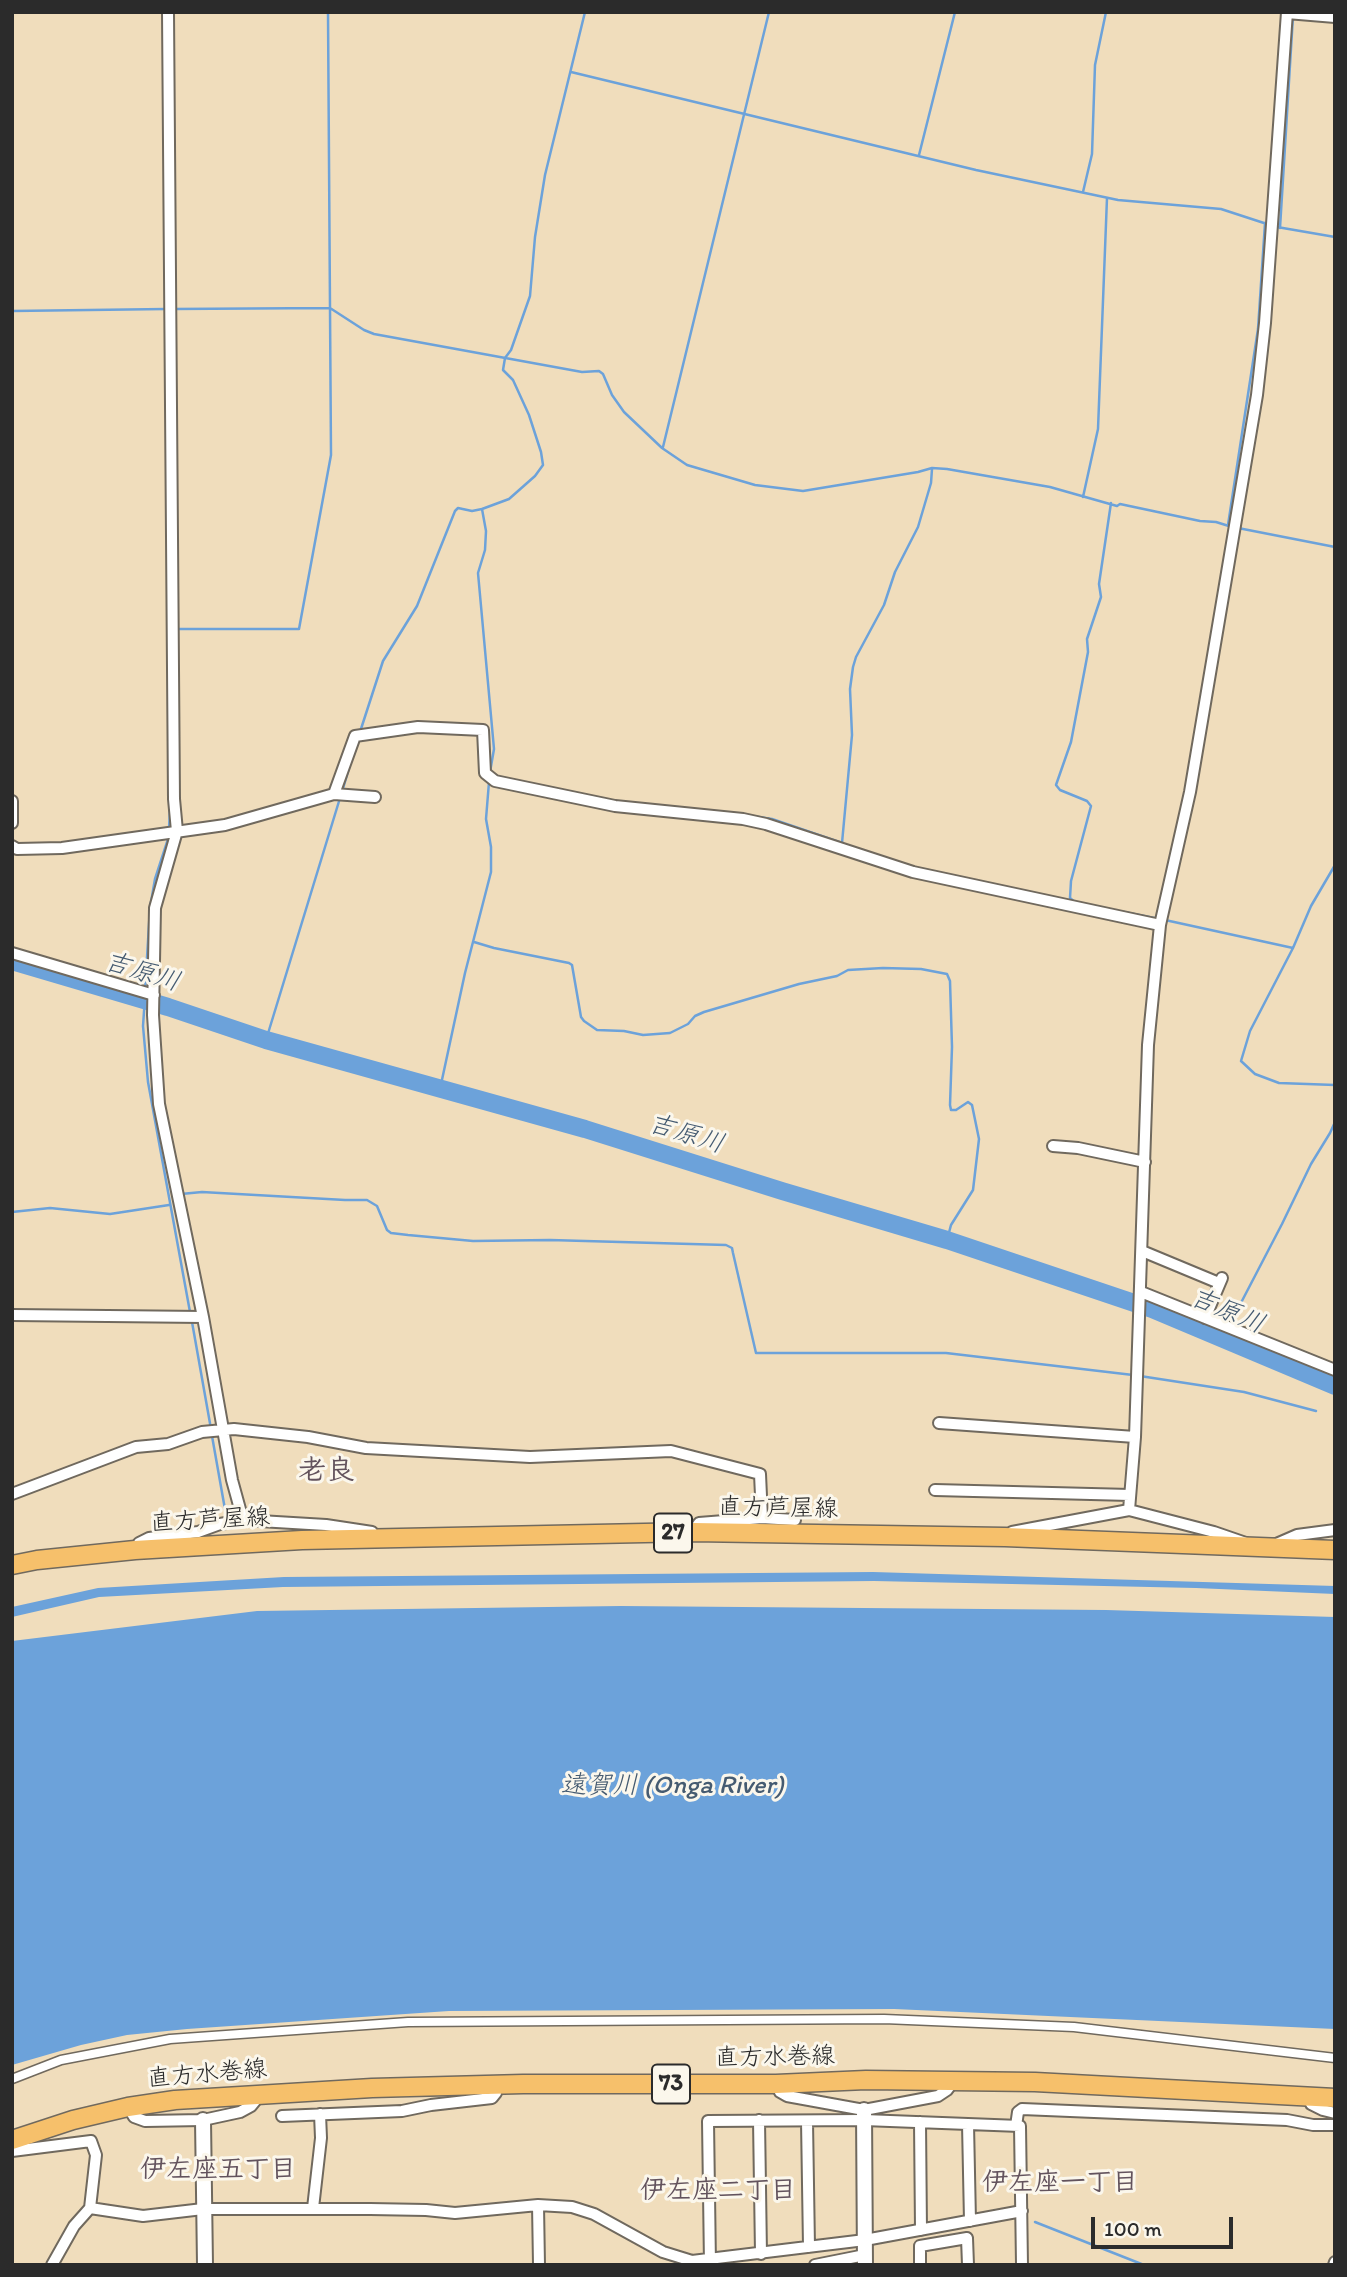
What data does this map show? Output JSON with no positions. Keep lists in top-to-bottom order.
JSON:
{
  "streets": {
    "main road": [
      "直方芦屋線",
      "27",
      "直方水巻線",
      "73"
    ]
  },
  "districts": [
    "老良",
    "伊左座五丁目",
    "伊左座一丁目",
    "伊左座二丁目"
  ],
  "water": ["吉原川", "遠賀川 (Onga River)"],
  "scale_bar": "100 m"
}
